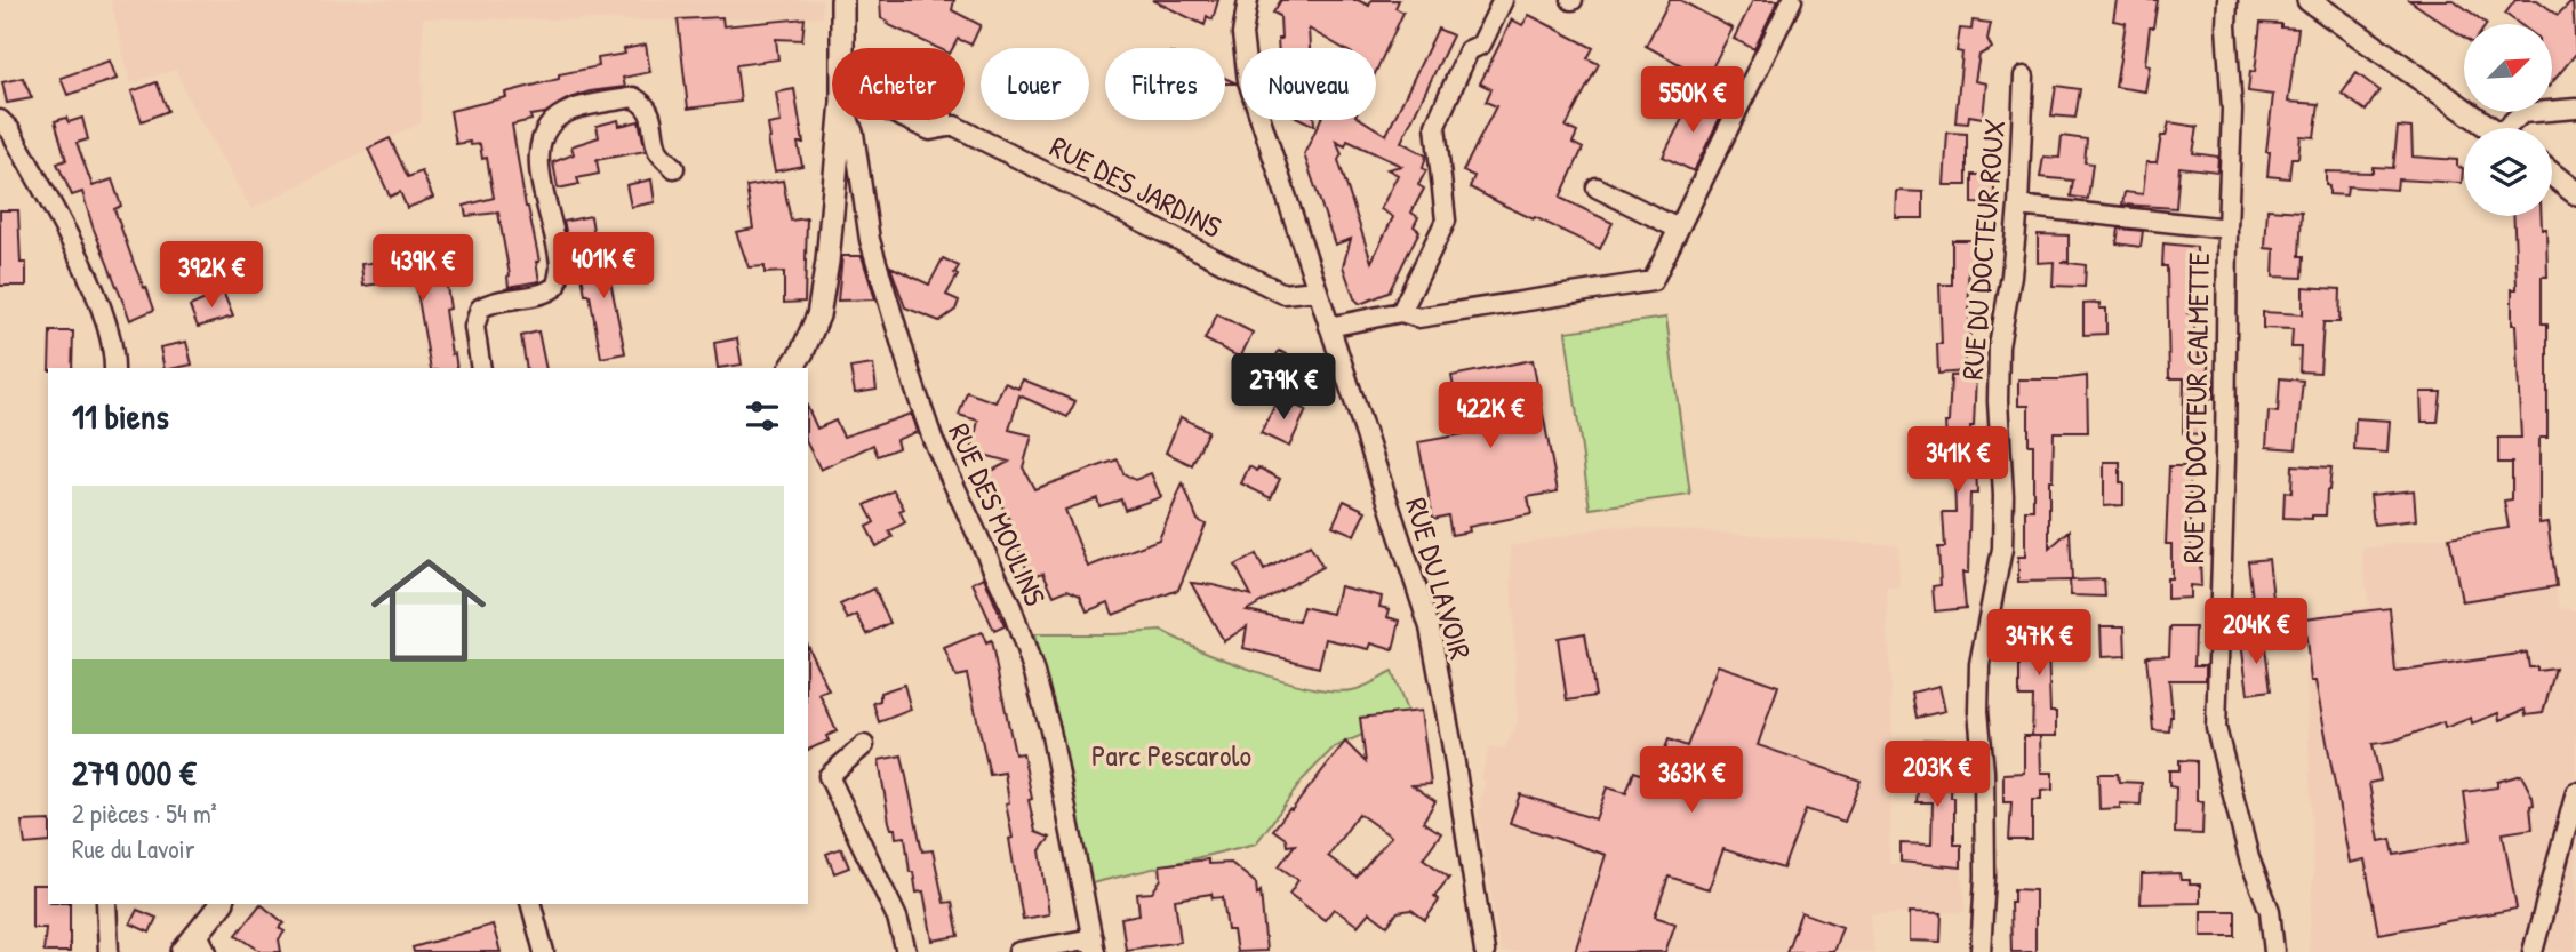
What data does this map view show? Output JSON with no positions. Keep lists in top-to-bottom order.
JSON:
{
  "streets": {
    "street": [
      "RUE DES JARDINS",
      "RUE DU DOCTEUR ROUX",
      "RUE DU DOCTEUR CALMETTE",
      "RUE DES MOULINS",
      "RUE DU LAVOIR"
    ]
  },
  "crossings": [
    ["RUE DES JARDINS", "RUE DU LAVOIR"]
  ],
  "parks": ["Parc Pescarolo"],
  "north": "top right",
  "page": {
    "chip": [
      "Acheter",
      "Louer",
      "Filtres",
      "Nouveau"
    ],
    "price": [
      "550K €",
      "401K €",
      "439K €",
      "392K €",
      "279K €",
      "422K €",
      "341K €",
      "204K €",
      "347K €",
      "203K €",
      "363K €"
    ],
    "heading": "11 biens",
    "list": [
      {
        "name": "279 000 €",
        "note": "2 pièces · 54 m² · Rue du Lavoir"
      }
    ]
  }
}
